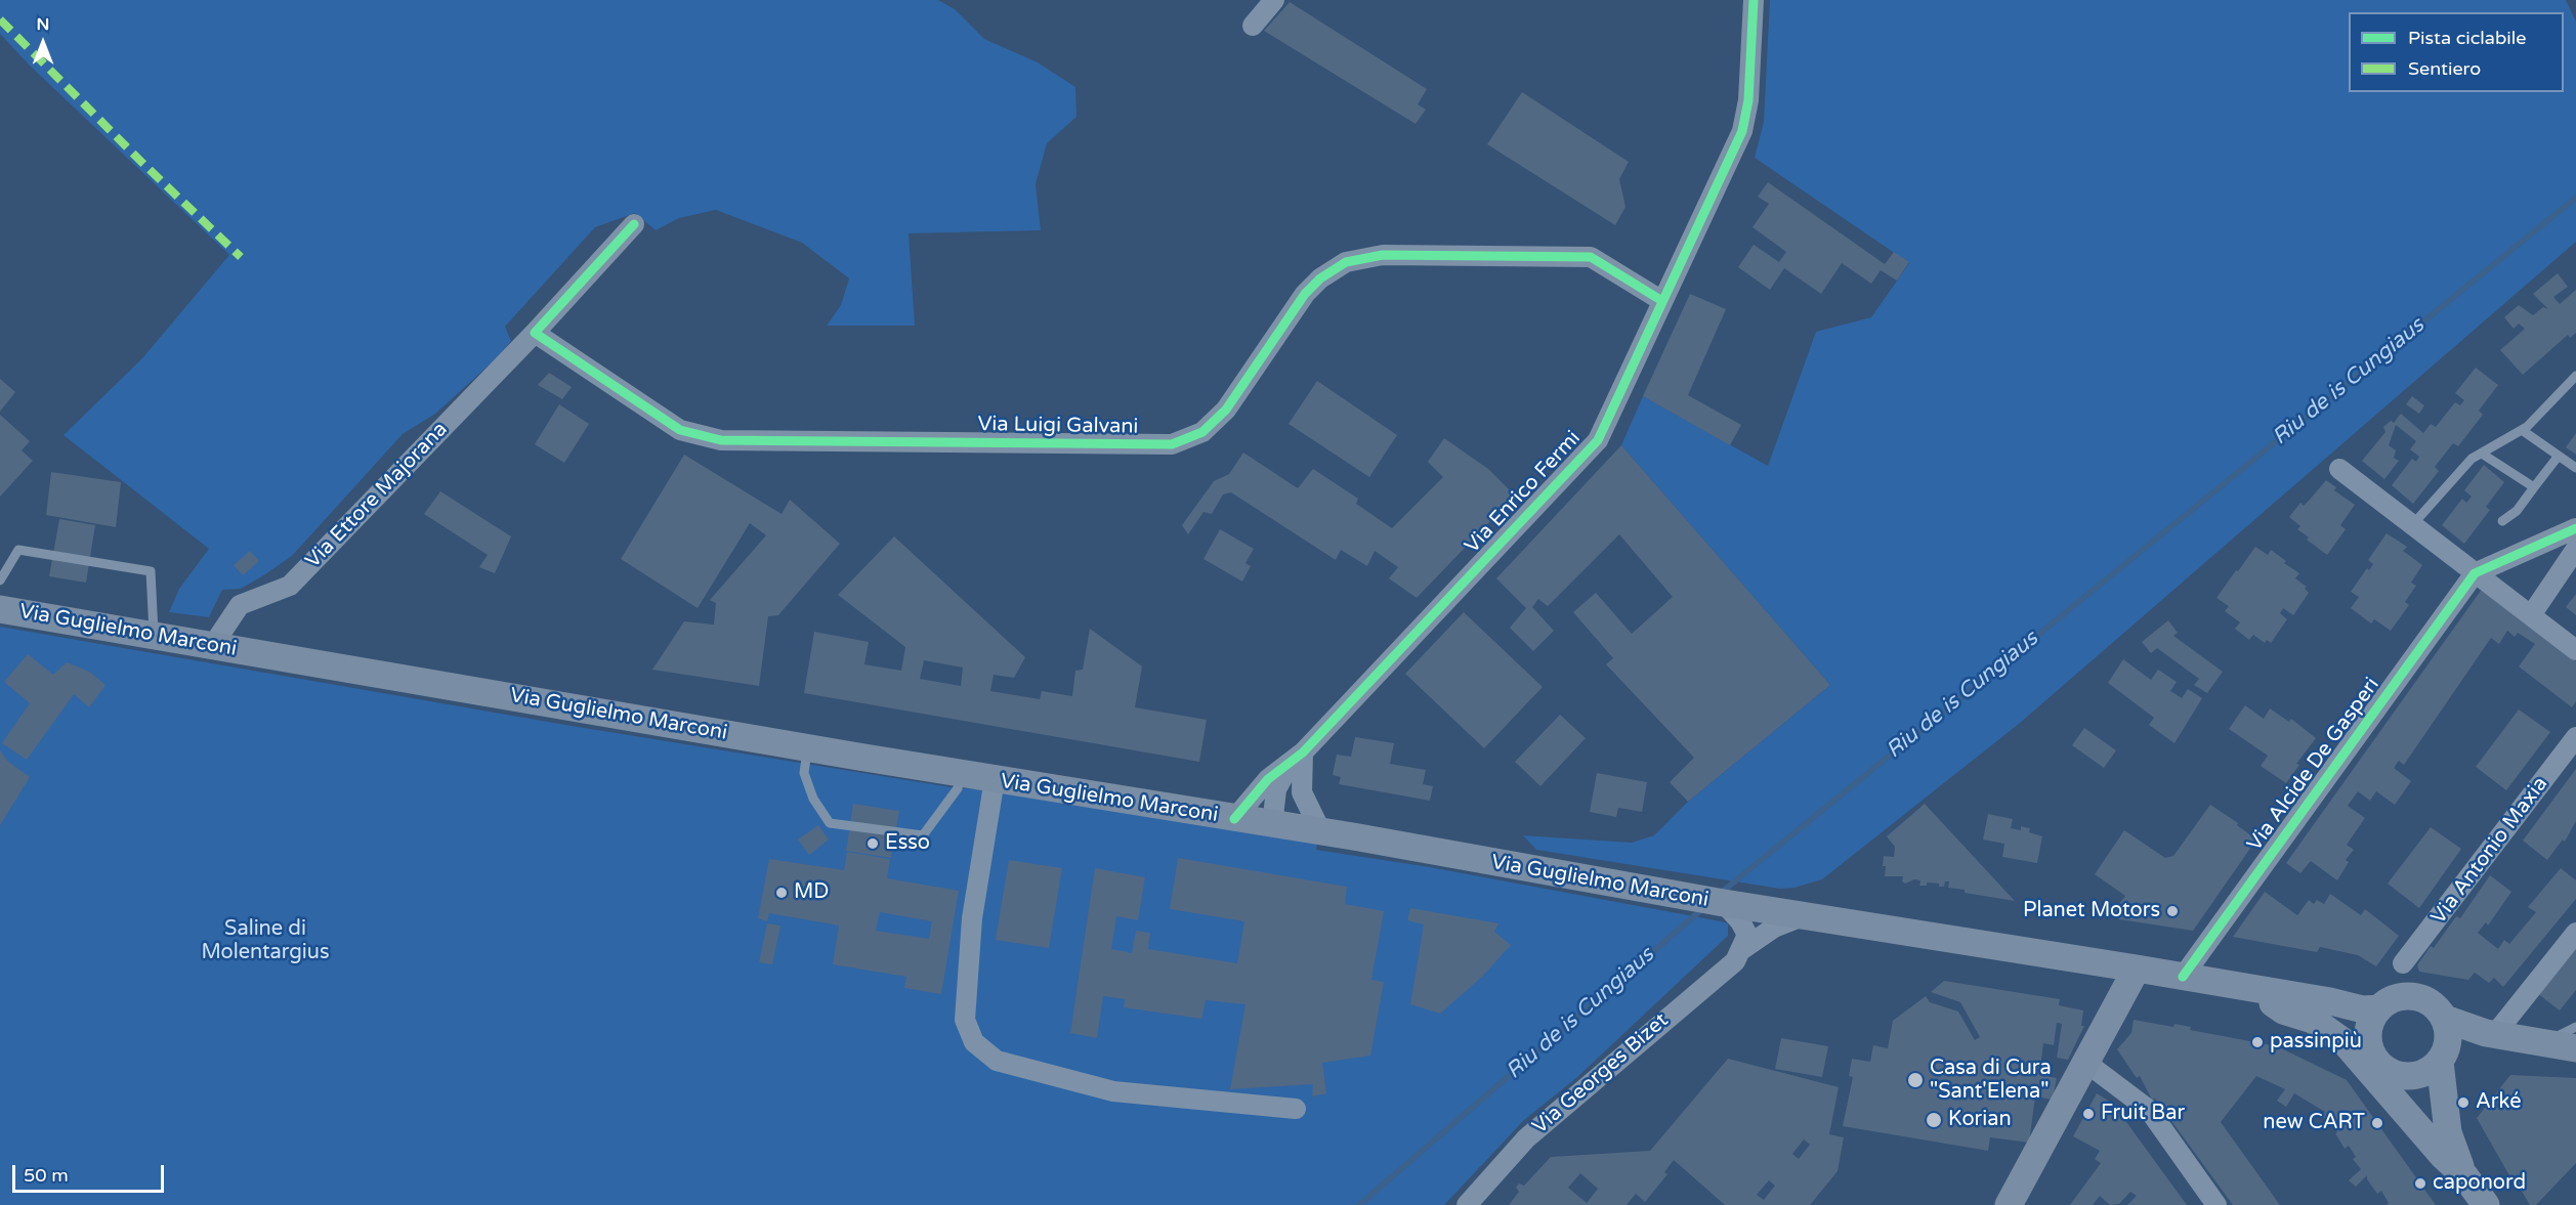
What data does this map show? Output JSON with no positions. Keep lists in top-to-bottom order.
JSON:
{
  "streets": {
    "main road": ["Via Guglielmo Marconi"],
    "street": [
      "Via Luigi Galvani",
      "Via Enrico Fermi",
      "Via Ettore Majorana",
      "Via Alcide De Gasperi",
      "Via Antonio Maxia",
      "Via Georges Bizet"
    ]
  },
  "crossings": [
    ["Via Luigi Galvani", "Via Enrico Fermi"],
    ["Via Luigi Galvani", "Via Ettore Majorana"],
    ["Via Enrico Fermi", "Via Guglielmo Marconi"],
    ["Via Ettore Majorana", "Via Guglielmo Marconi"],
    ["Via Guglielmo Marconi", "Via Alcide De Gasperi"],
    ["Via Guglielmo Marconi", "Via Georges Bizet"]
  ],
  "water": ["Riu de is Cungiaus"],
  "parks": ["Saline di Molentargius"],
  "places": [
    "Esso",
    "MD",
    "Planet Motors",
    "passinpiù",
    "Casa di Cura \"Sant'Elena\"",
    "Arké",
    "Fruit Bar",
    "Korian",
    "new CART",
    "caponord"
  ],
  "legend": ["Pista ciclabile", "Sentiero"],
  "scale_bar": "50 m",
  "north": "top"
}
